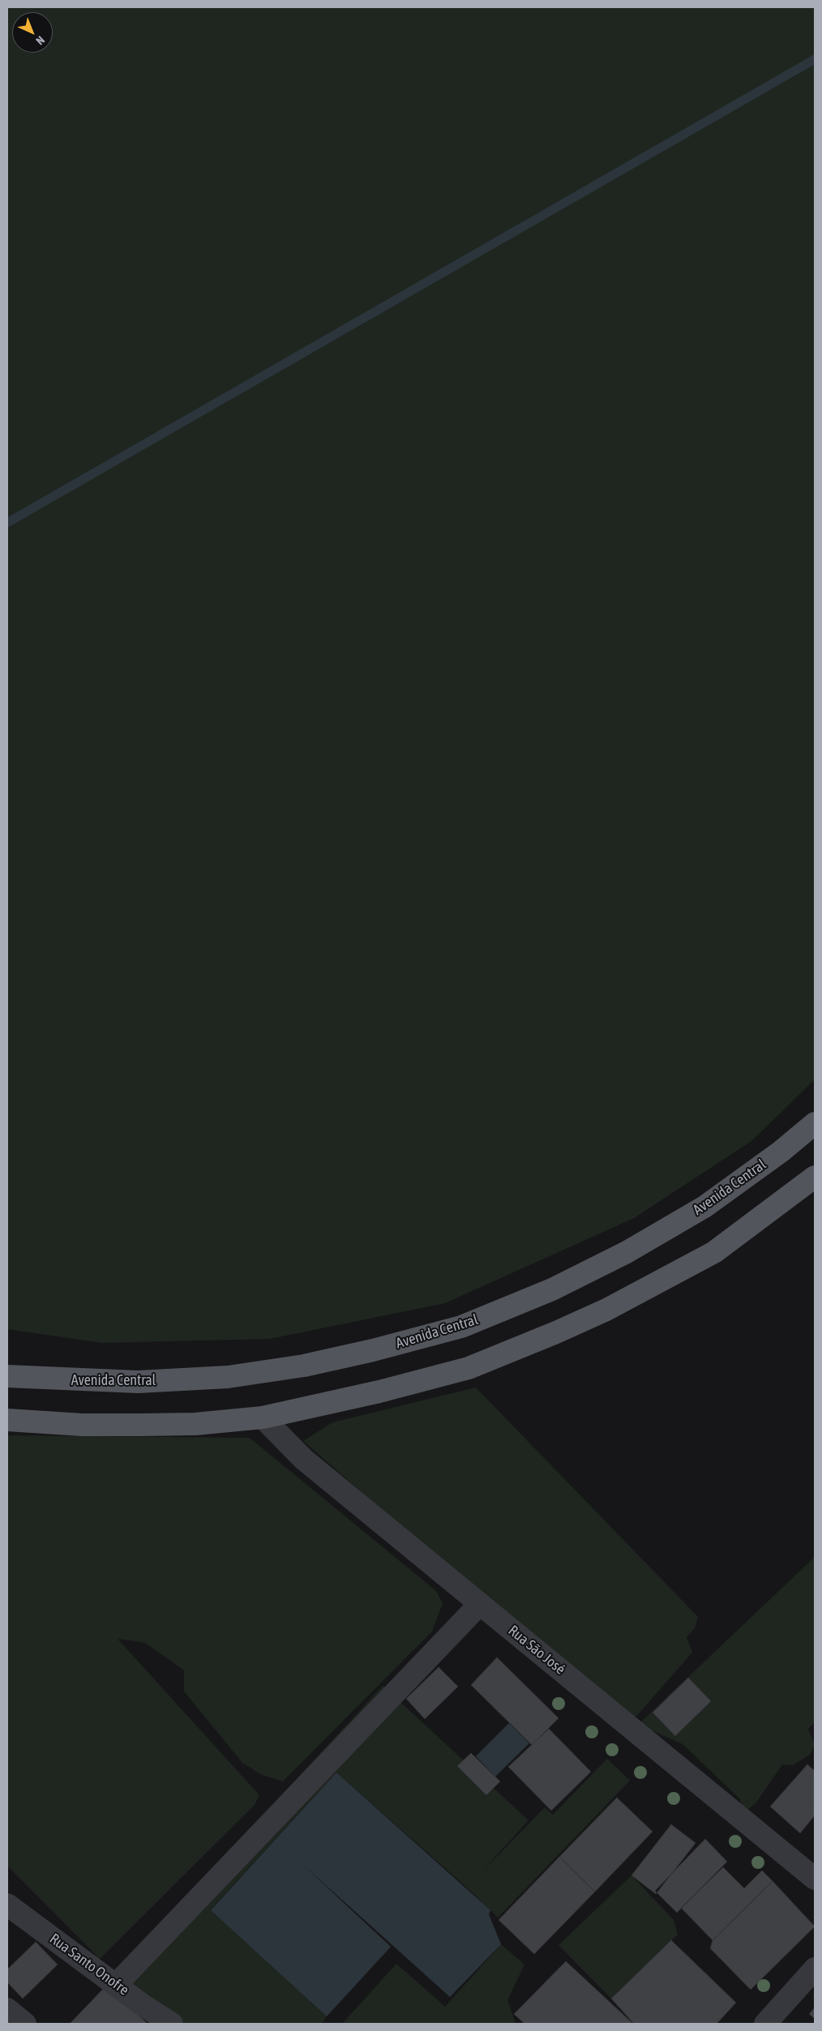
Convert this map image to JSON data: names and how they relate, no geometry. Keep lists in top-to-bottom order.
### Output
{
  "streets": {
    "main road": ["Avenida Central"],
    "street": ["Rua São José", "Rua Santo Onofre"]
  },
  "north": "bottom right"
}
